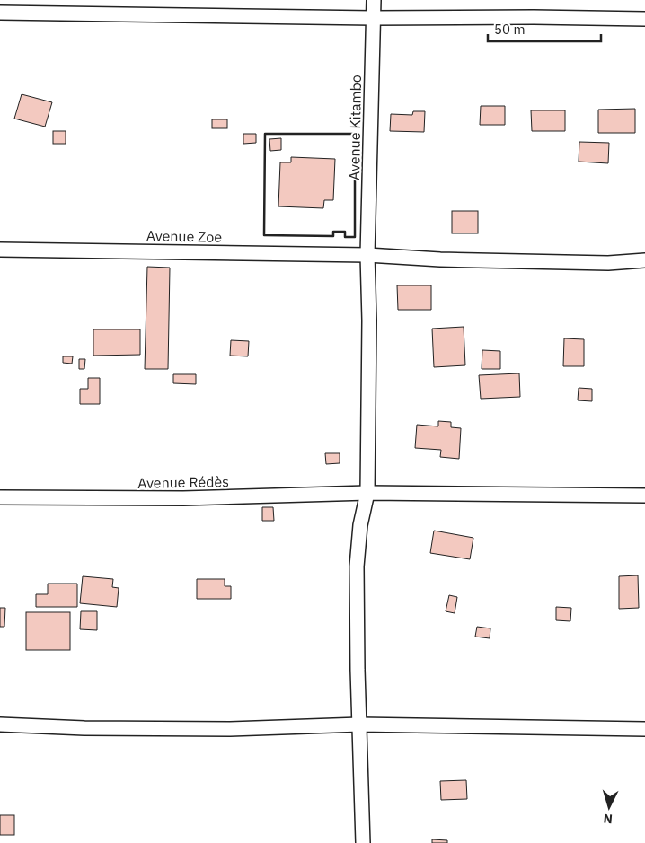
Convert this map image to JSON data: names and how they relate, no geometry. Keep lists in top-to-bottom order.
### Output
{
  "streets": {
    "street": ["Avenue Kitambo", "Avenue Zoe", "Avenue Rédès"]
  },
  "crossings": [
    ["Avenue Kitambo", "Avenue Zoe"],
    ["Avenue Kitambo", "Avenue Rédès"]
  ],
  "scale_bar": "50 m",
  "north": "bottom"
}
